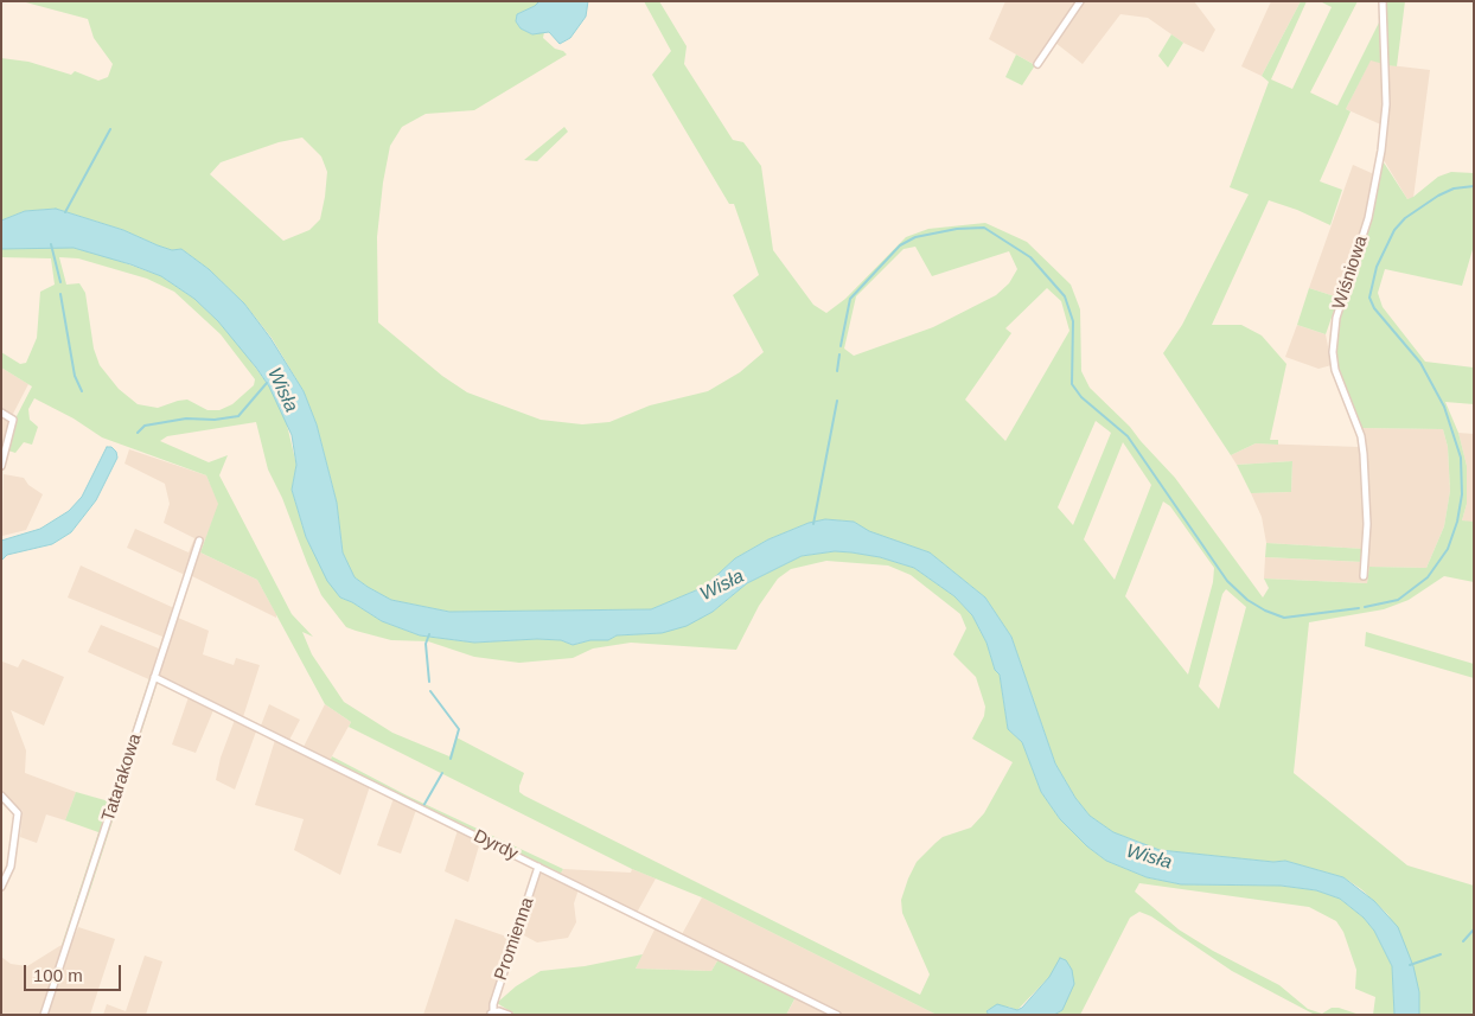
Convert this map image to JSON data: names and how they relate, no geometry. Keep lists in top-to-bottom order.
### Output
{
  "streets": {
    "street": [
      "Wiśniowa",
      "Tatarakowa",
      "Dyrdy",
      "Promienna"
    ]
  },
  "crossings": [
    ["Tatarakowa", "Dyrdy"],
    ["Dyrdy", "Promienna"]
  ],
  "water": ["Wisła"],
  "scale_bar": "100 m"
}
